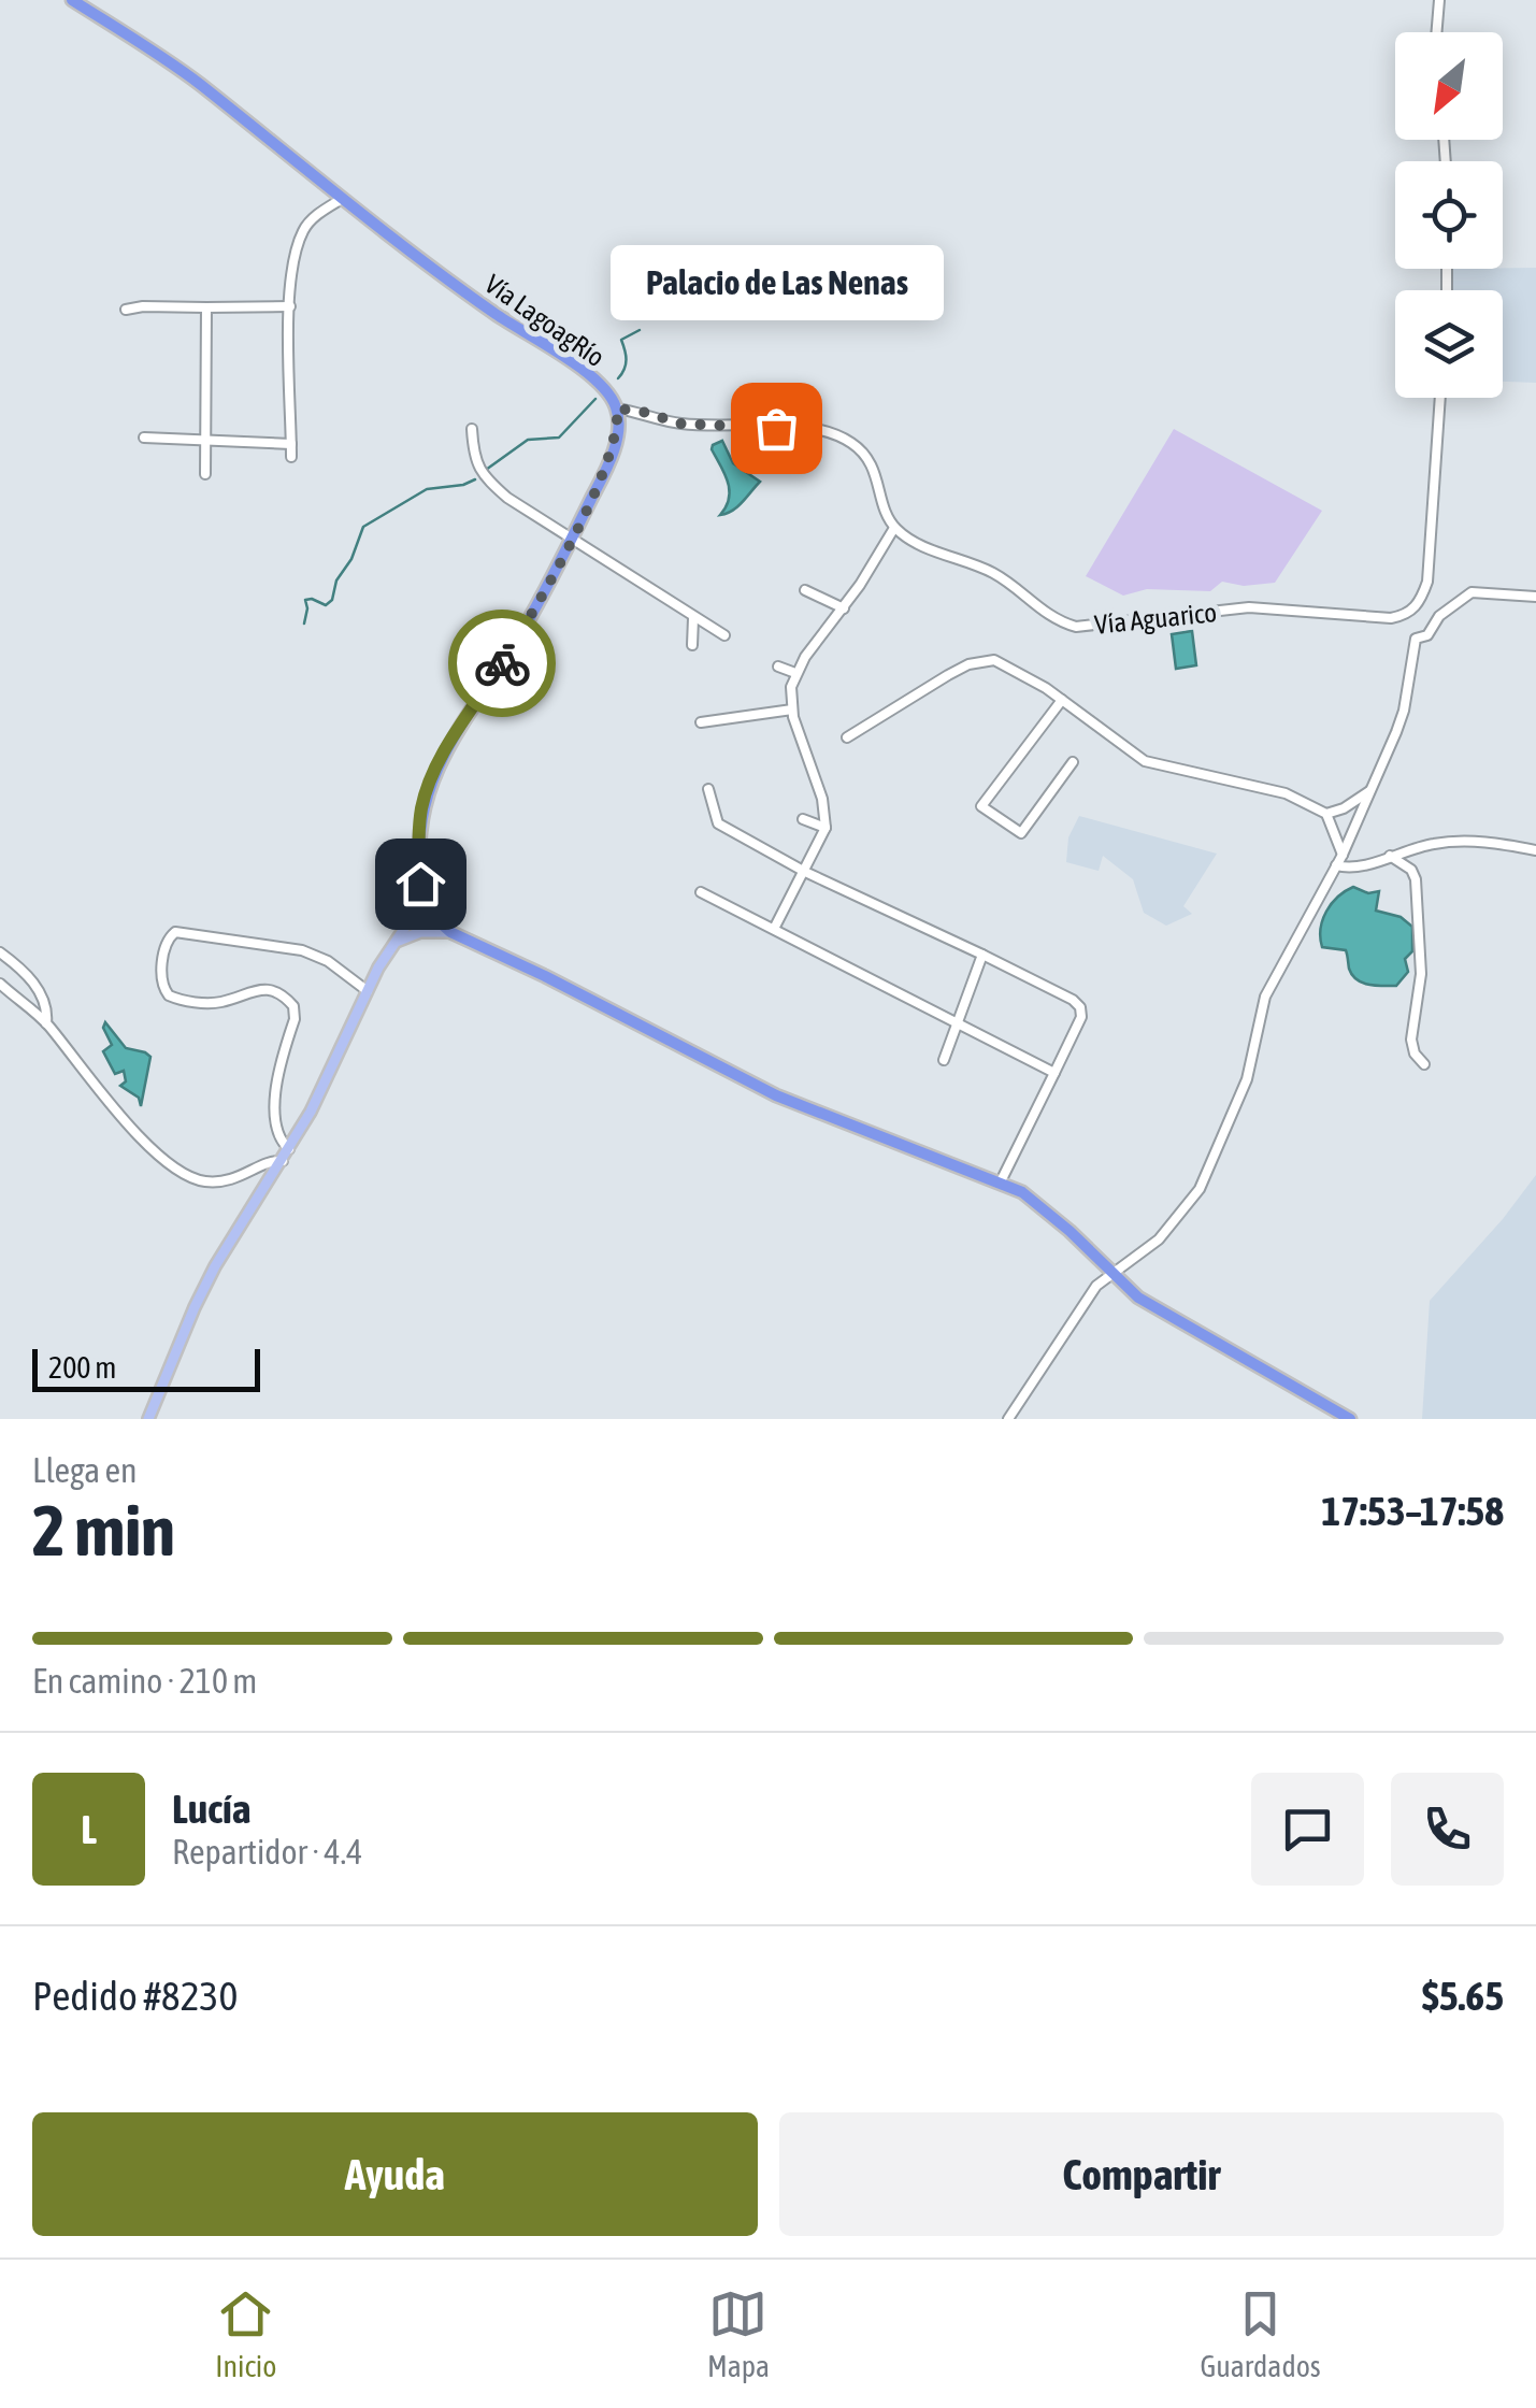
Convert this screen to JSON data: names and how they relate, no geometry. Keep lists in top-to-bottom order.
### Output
{
  "streets": {
    "highway": ["Vía LagoagRío"],
    "street": ["Vía Aguarico"]
  },
  "places": ["Palacio de Las Nenas"],
  "scale_bar": "200 m",
  "north": "bottom left",
  "page": {
    "bubble": "Palacio de Las Nenas",
    "scale": "200 m",
    "heading": ["2 min", "Llega en", "17:53–17:58"],
    "panel": [
      "Lucía",
      "Repartidor · 4.4",
      "Pedido #8230",
      "$5.65"
    ],
    "bar": "En camino · 210 m",
    "round": "L",
    "buttons": ["Ayuda", "Compartir"],
    "tabs": ["Inicio", "Mapa", "Guardados"]
  }
}
